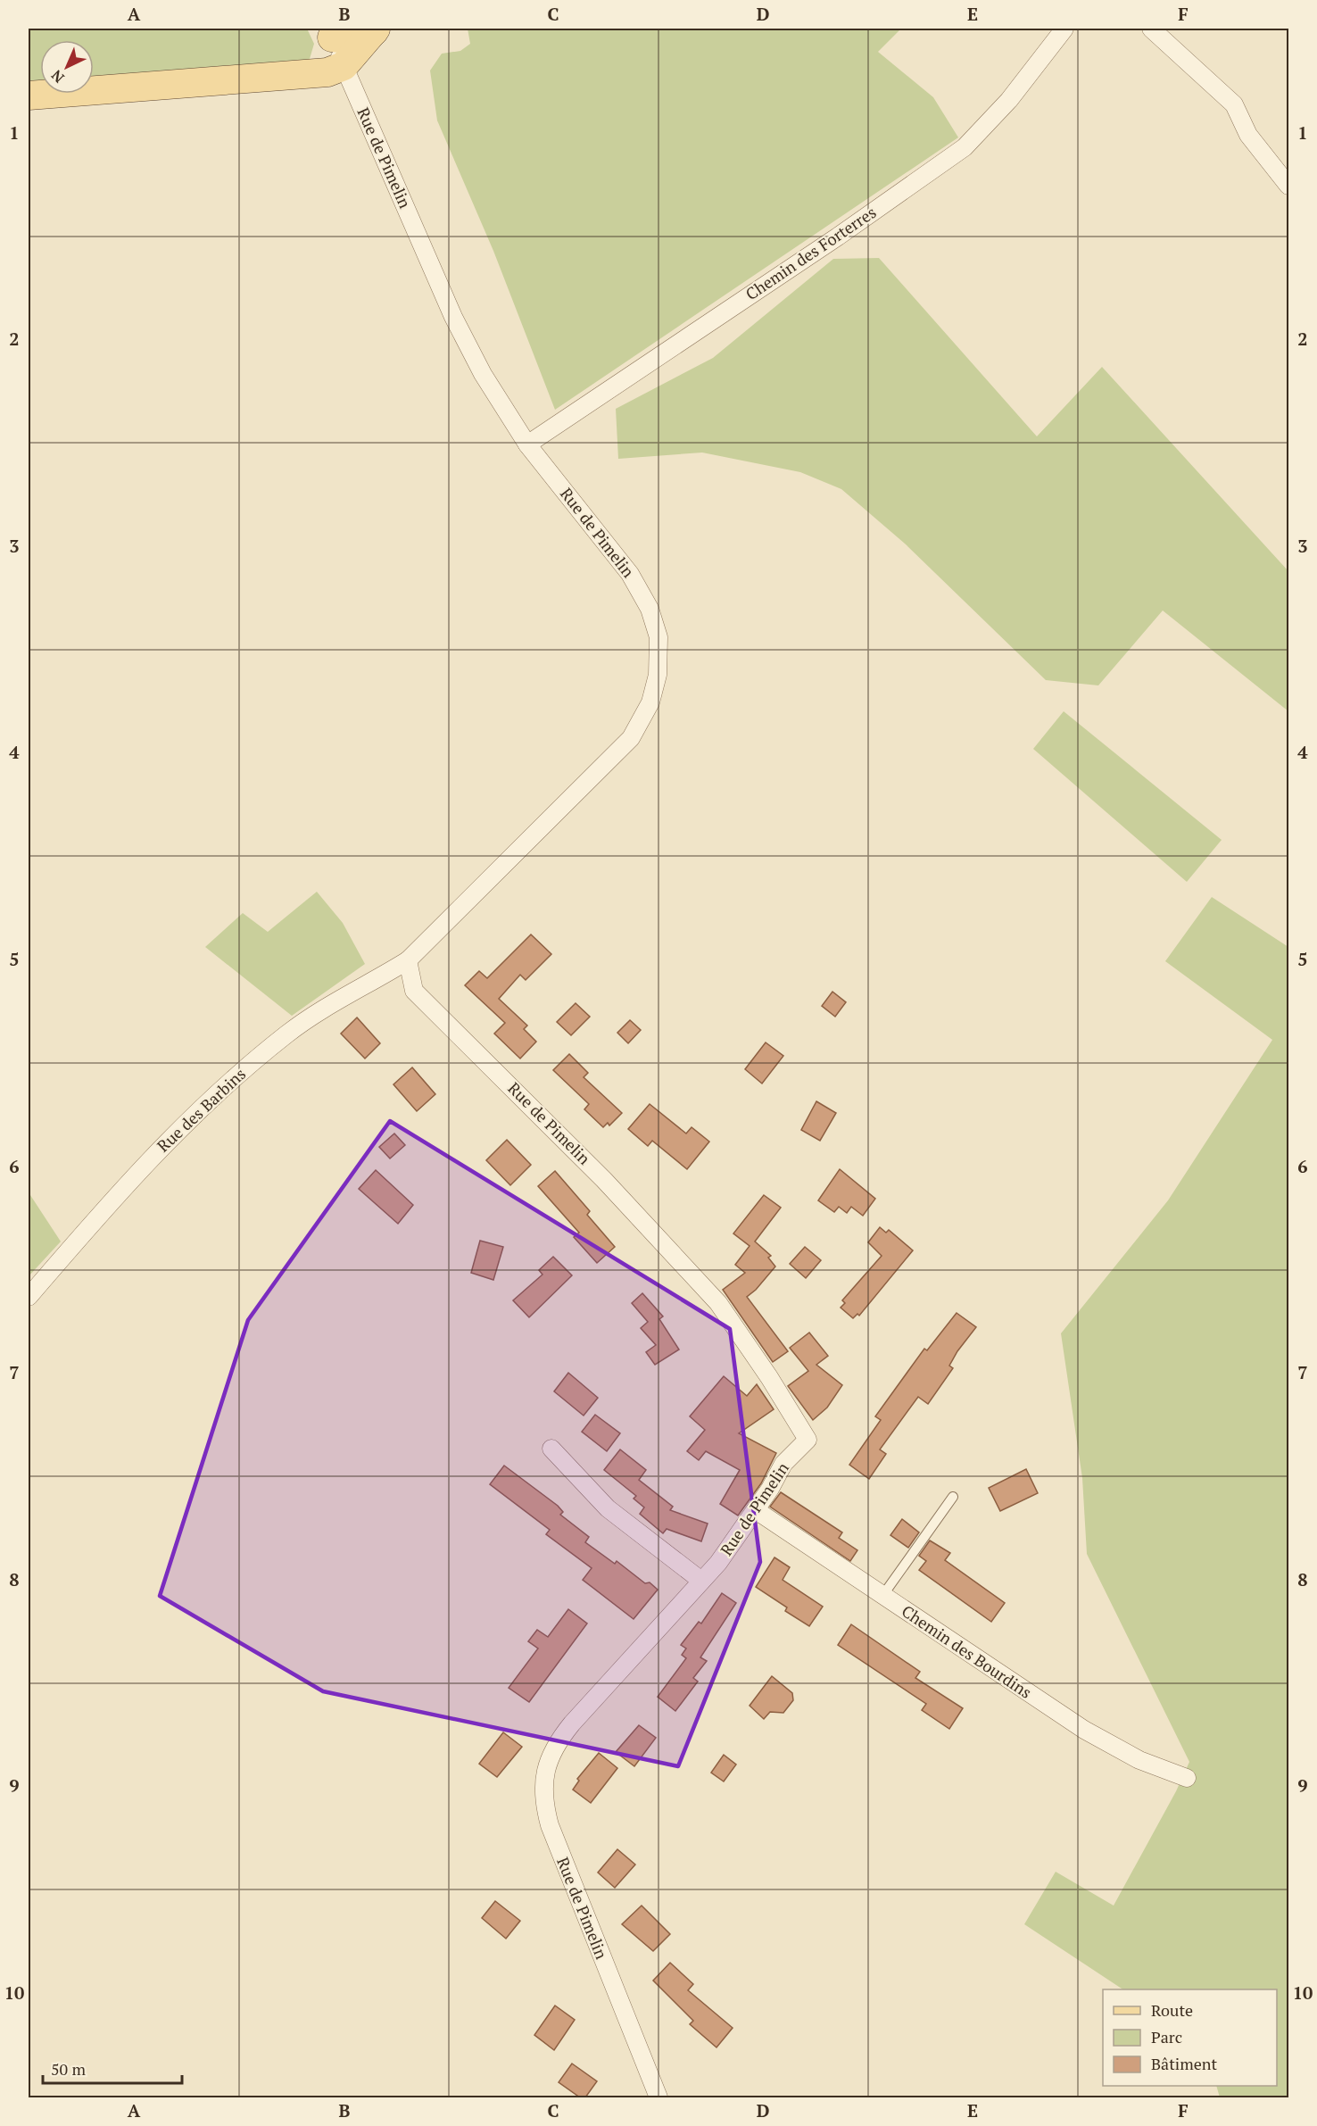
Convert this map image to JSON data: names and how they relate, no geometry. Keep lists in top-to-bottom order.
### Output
{
  "streets": {
    "street": [
      "Rue de Pimelin",
      "Chemin des Forterres",
      "Rue des Barbins",
      "Chemin des Bourdins"
    ]
  },
  "crossings": [
    ["Rue de Pimelin", "Chemin des Forterres"],
    ["Rue de Pimelin", "Rue des Barbins"],
    ["Rue de Pimelin", "Chemin des Bourdins"]
  ],
  "legend": ["Route", "Parc", "Bâtiment"],
  "scale_bar": "50 m",
  "north": "bottom left",
  "grid": {
    "columns": [
      "A",
      "B",
      "C",
      "D",
      "E",
      "F"
    ],
    "rows": [
      "1",
      "2",
      "3",
      "4",
      "5",
      "6",
      "7",
      "8",
      "9",
      "10"
    ]
  }
}
